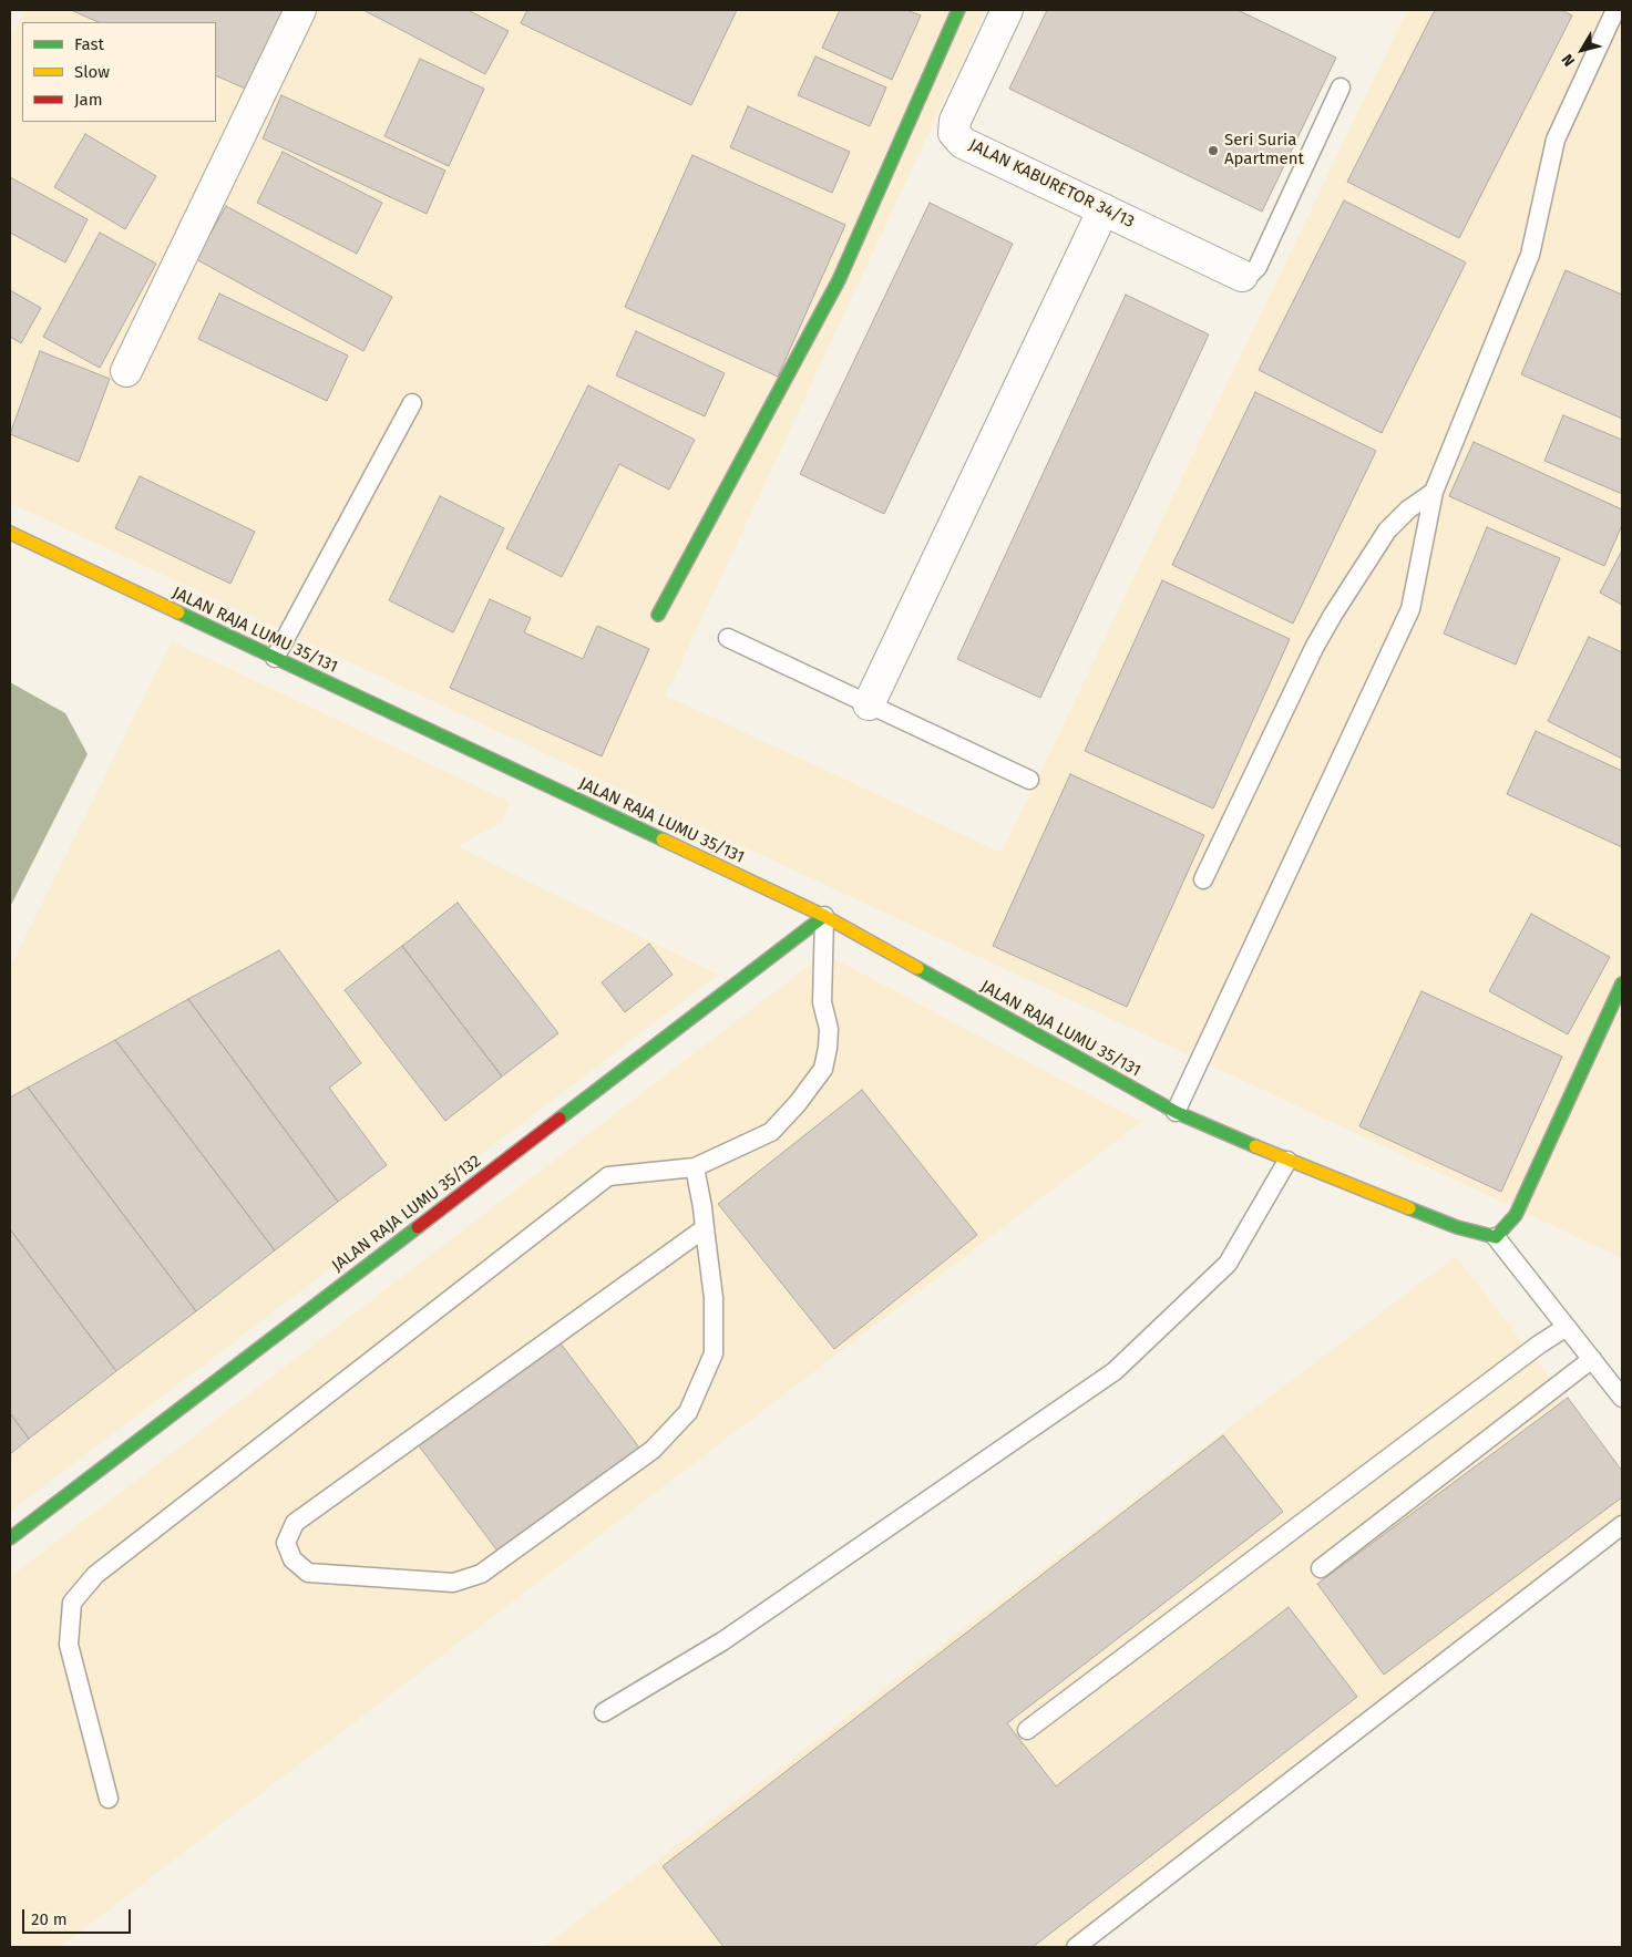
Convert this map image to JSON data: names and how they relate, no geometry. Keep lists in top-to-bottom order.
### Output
{
  "streets": {
    "street": ["JALAN KABURETOR 34/13", "JALAN RAJA LUMU 35/131", "JALAN RAJA LUMU 35/132"]
  },
  "crossings": [
    ["JALAN RAJA LUMU 35/131", "JALAN RAJA LUMU 35/132"]
  ],
  "places": ["Seri Suria Apartment"],
  "legend": ["Fast", "Slow", "Jam"],
  "scale_bar": "20 m",
  "north": "bottom left"
}
